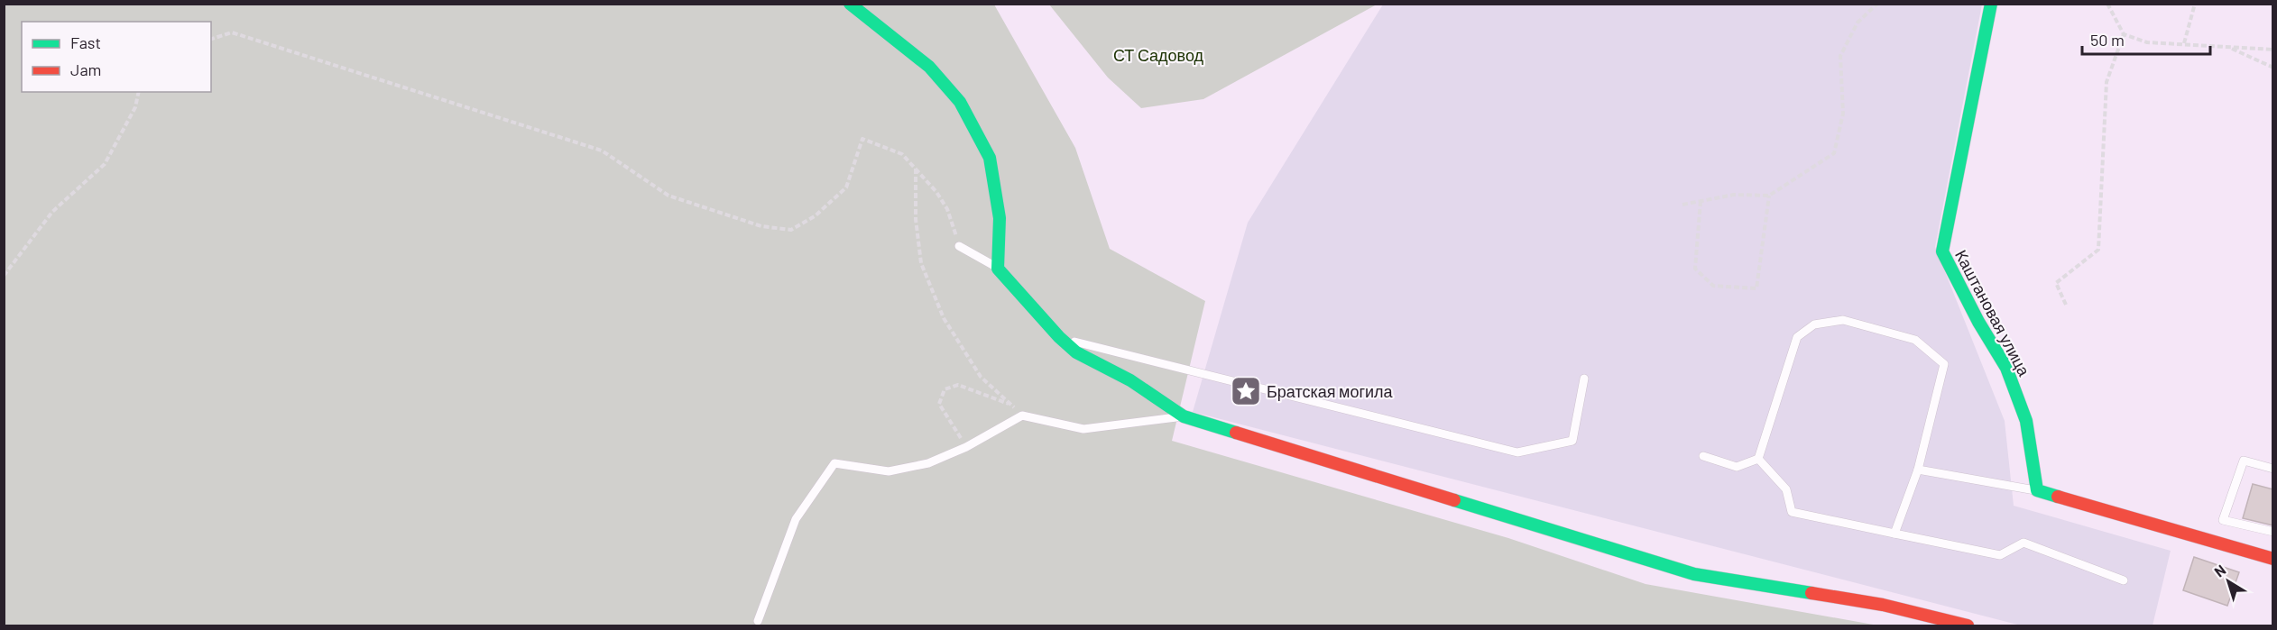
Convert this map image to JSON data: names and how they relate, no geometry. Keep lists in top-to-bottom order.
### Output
{
  "streets": {
    "street": ["Каштановая улица"]
  },
  "parks": ["СТ Садовод"],
  "places": {
    "place": ["Братская могила"]
  },
  "legend": ["Fast", "Jam"],
  "scale_bar": "50 m",
  "north": "top left"
}
